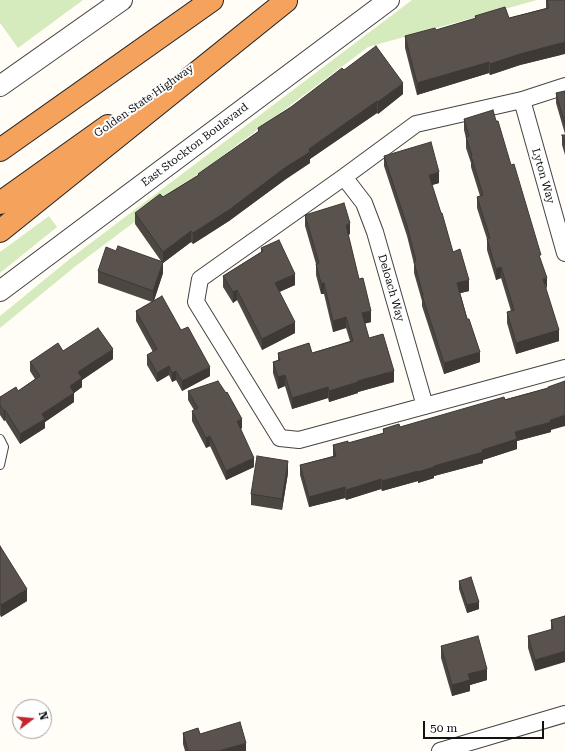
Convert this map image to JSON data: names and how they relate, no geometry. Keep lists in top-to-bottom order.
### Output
{
  "streets": {
    "highway": ["Golden State Highway"],
    "street": ["East Stockton Boulevard", "Lyton Way", "Deloach Way"]
  },
  "scale_bar": "50 m",
  "north": "right"
}
